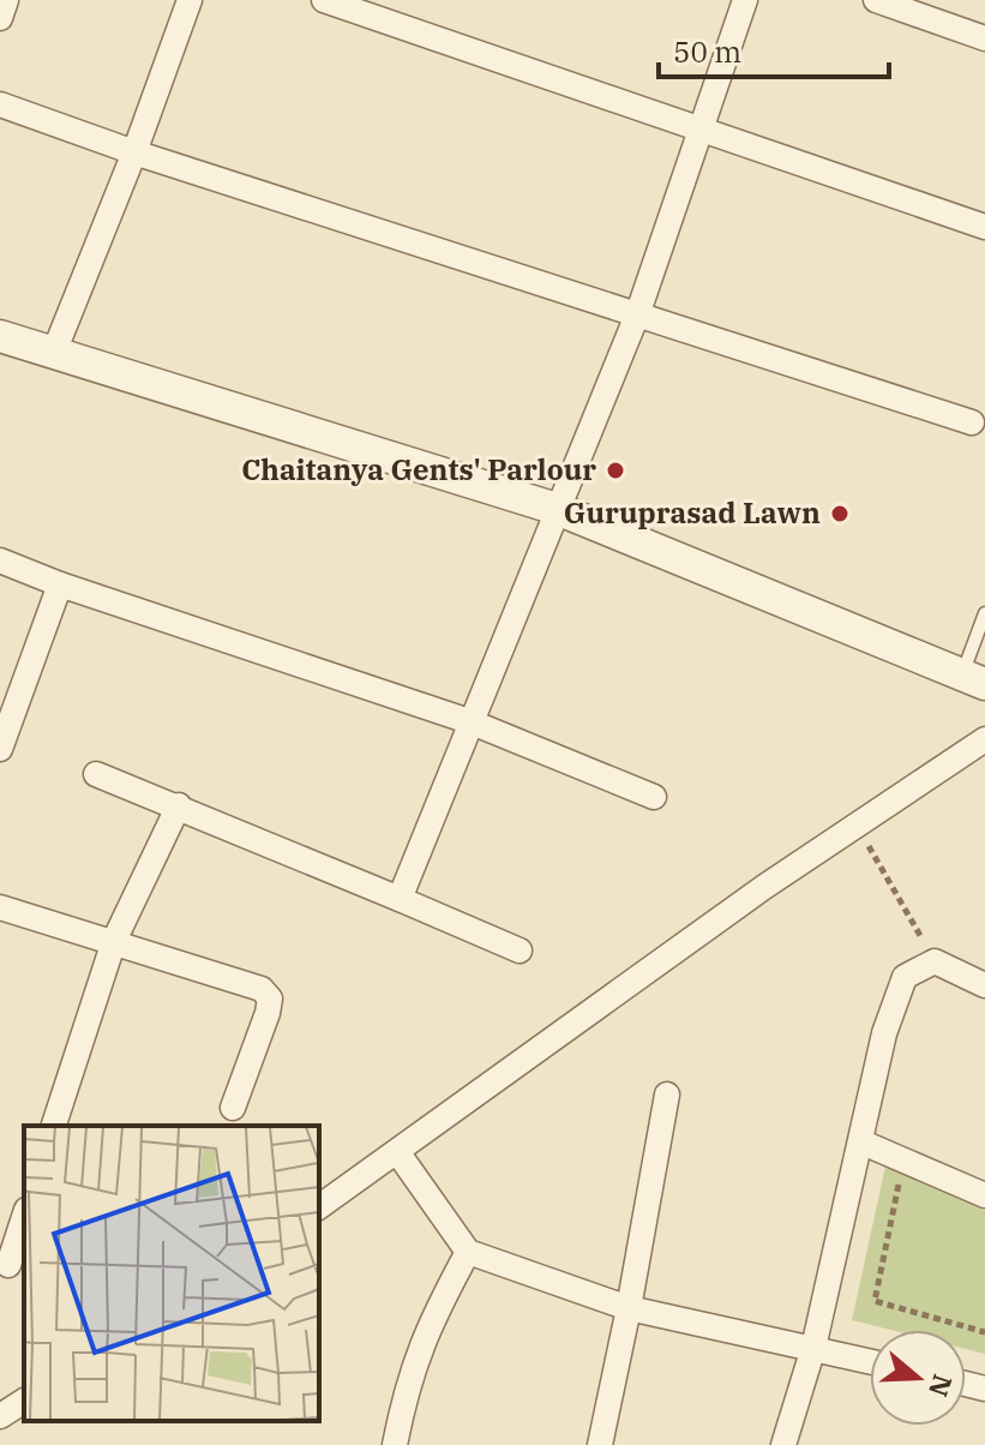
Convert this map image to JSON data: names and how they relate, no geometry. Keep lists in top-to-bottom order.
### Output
{
  "places": ["Chaitanya Gents' Parlour", "Guruprasad Lawn"],
  "scale_bar": "50 m",
  "north": "right"
}
